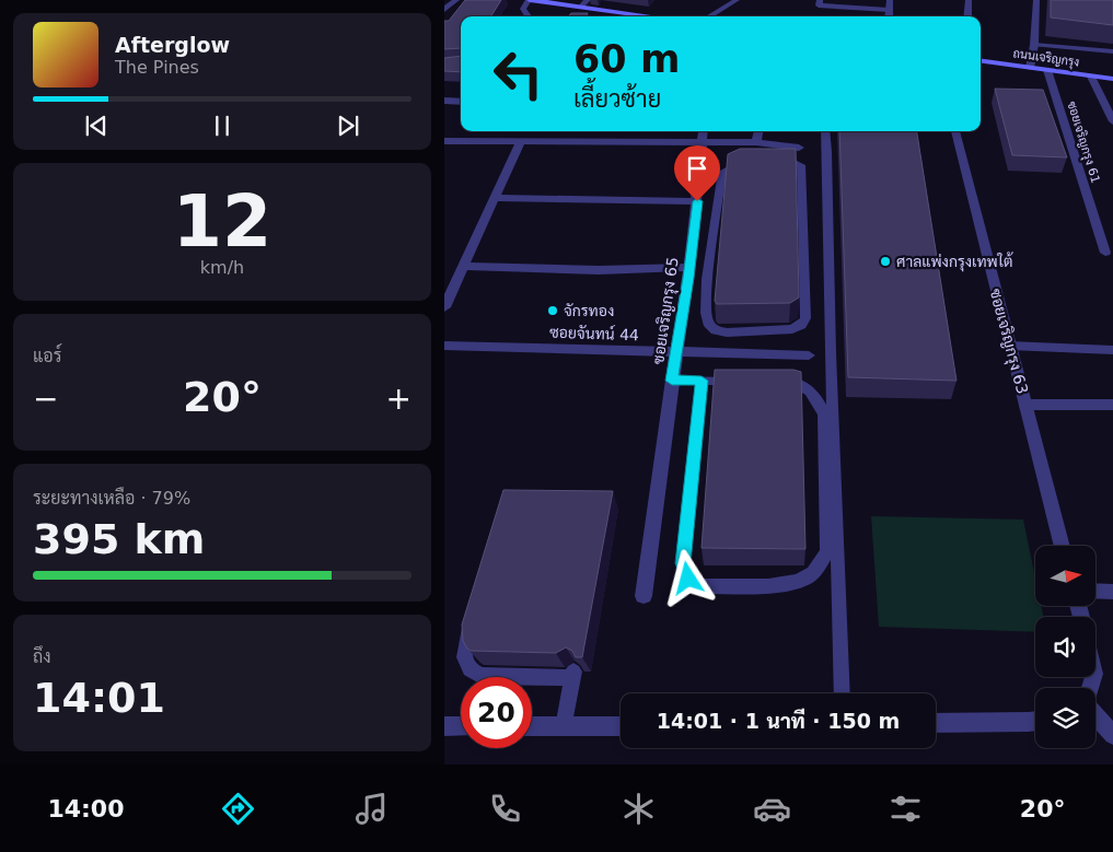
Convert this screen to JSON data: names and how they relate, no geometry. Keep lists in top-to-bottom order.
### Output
{
  "streets": {
    "main road": ["ถนนเจริญกรุง"],
    "street": [
      "ซอยเจริญกรุง 61",
      "ซอยเจริญกรุง 65",
      "ซอยจันทน์ 44",
      "ซอยเจริญกรุง 63"
    ]
  },
  "crossings": [
    ["ถนนเจริญกรุง", "ซอยเจริญกรุง 61"],
    ["ซอยเจริญกรุง 65", "ซอยจันทน์ 44"]
  ],
  "places": ["ศาลแพ่งกรุงเทพใต้", "จักรทอง"],
  "north": "right",
  "page": {
    "turn": ["60 m", "เลี้ยวซ้าย"],
    "song": ["Afterglow", "The Pines"],
    "tile": [
      ["12", "km/h"],
      "แอร์",
      ["ระยะทางเหลือ · 79%", "395 km"],
      ["ถึง", "14:01"]
    ],
    "heat": ["−", "20°", "+"],
    "limit": "20",
    "trip": "14:01 · 1 นาที · 150 m",
    "tabs": ["14:00", "20°"]
  }
}
